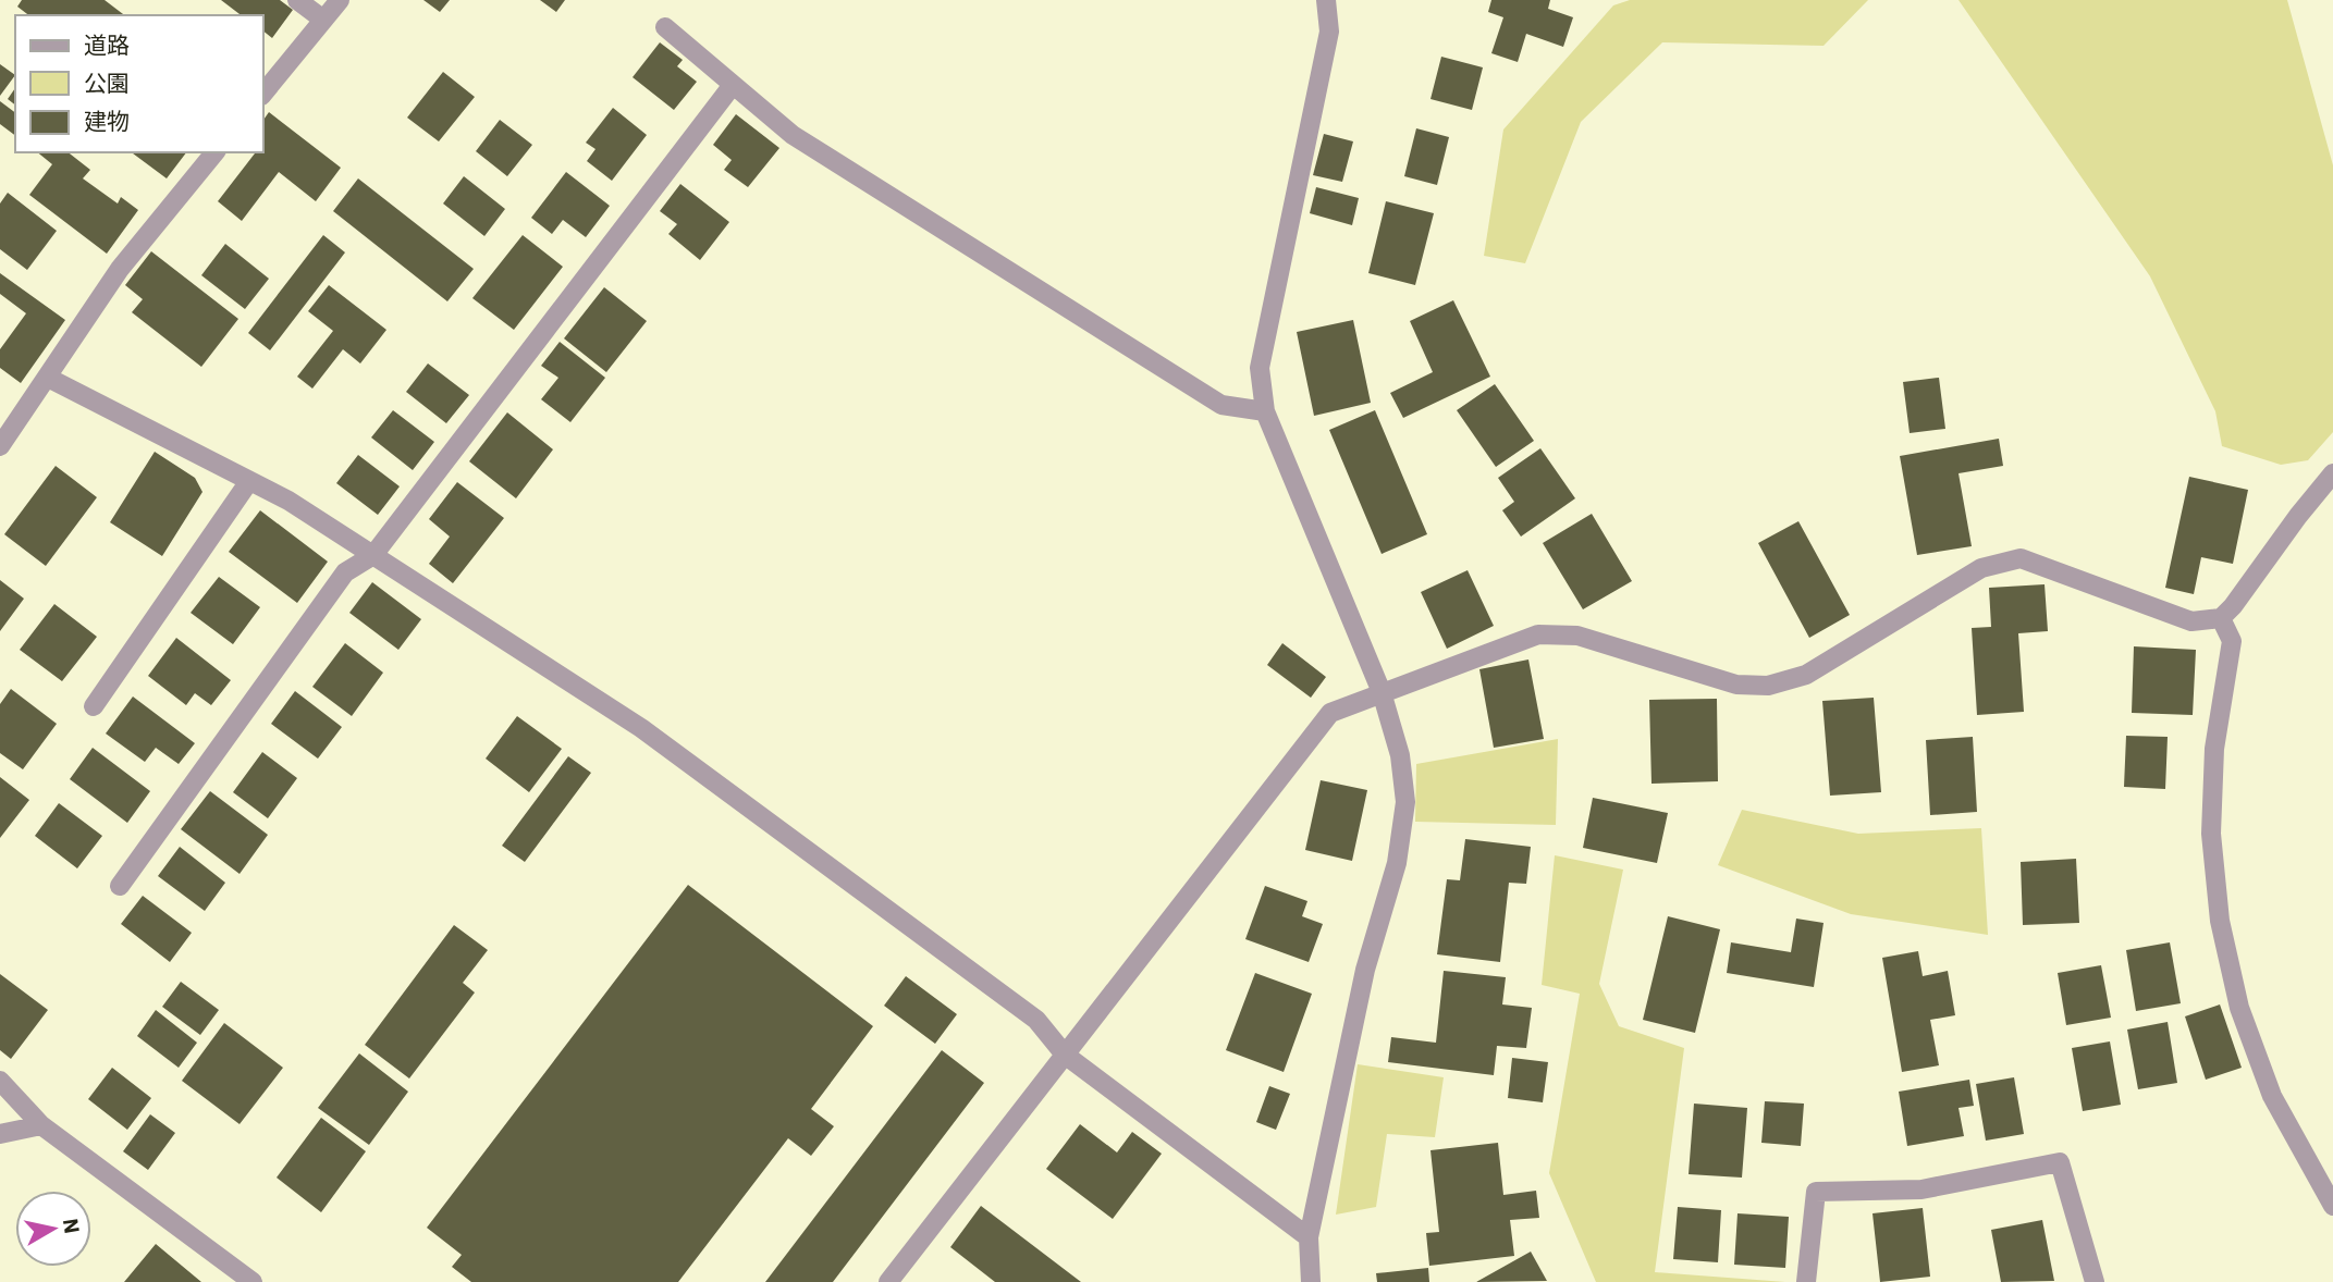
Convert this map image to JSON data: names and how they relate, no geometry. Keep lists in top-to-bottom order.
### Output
{
  "legend": ["道路", "公園", "建物"],
  "north": "right"
}
